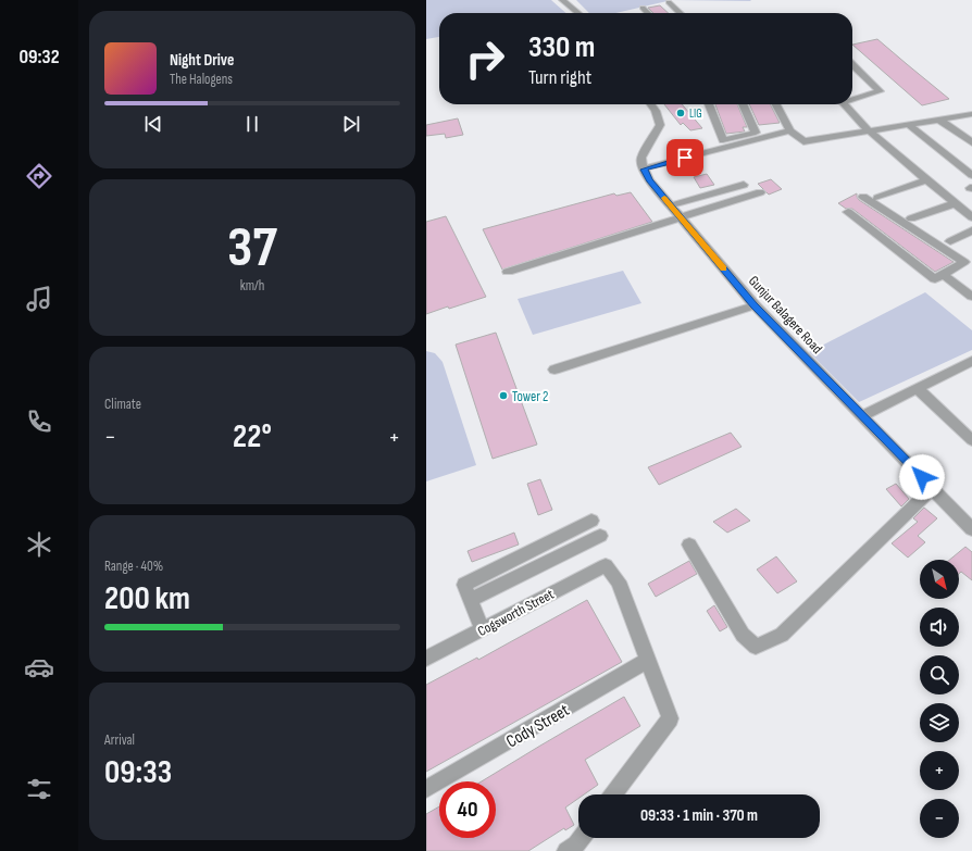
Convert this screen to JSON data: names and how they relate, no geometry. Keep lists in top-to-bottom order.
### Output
{
  "streets": {
    "street": ["Gunjur Balagere Road", "Cogsworth Street", "Cody Street"]
  },
  "crossings": [
    ["Cogsworth Street", "Cody Street"]
  ],
  "places": ["LIG", "Tower 2"],
  "north": "bottom right",
  "page": {
    "tabs": "09:32",
    "turn": ["330 m", "Turn right"],
    "song": ["Night Drive", "The Halogens"],
    "tile": [
      ["37", "km/h"],
      "Climate",
      ["Range · 40%", "200 km"],
      ["Arrival", "09:33"]
    ],
    "heat": ["−", "22°", "+"],
    "map_buttons": ["+", "−"],
    "limit": "40",
    "trip": "09:33 · 1 min · 370 m"
  }
}
